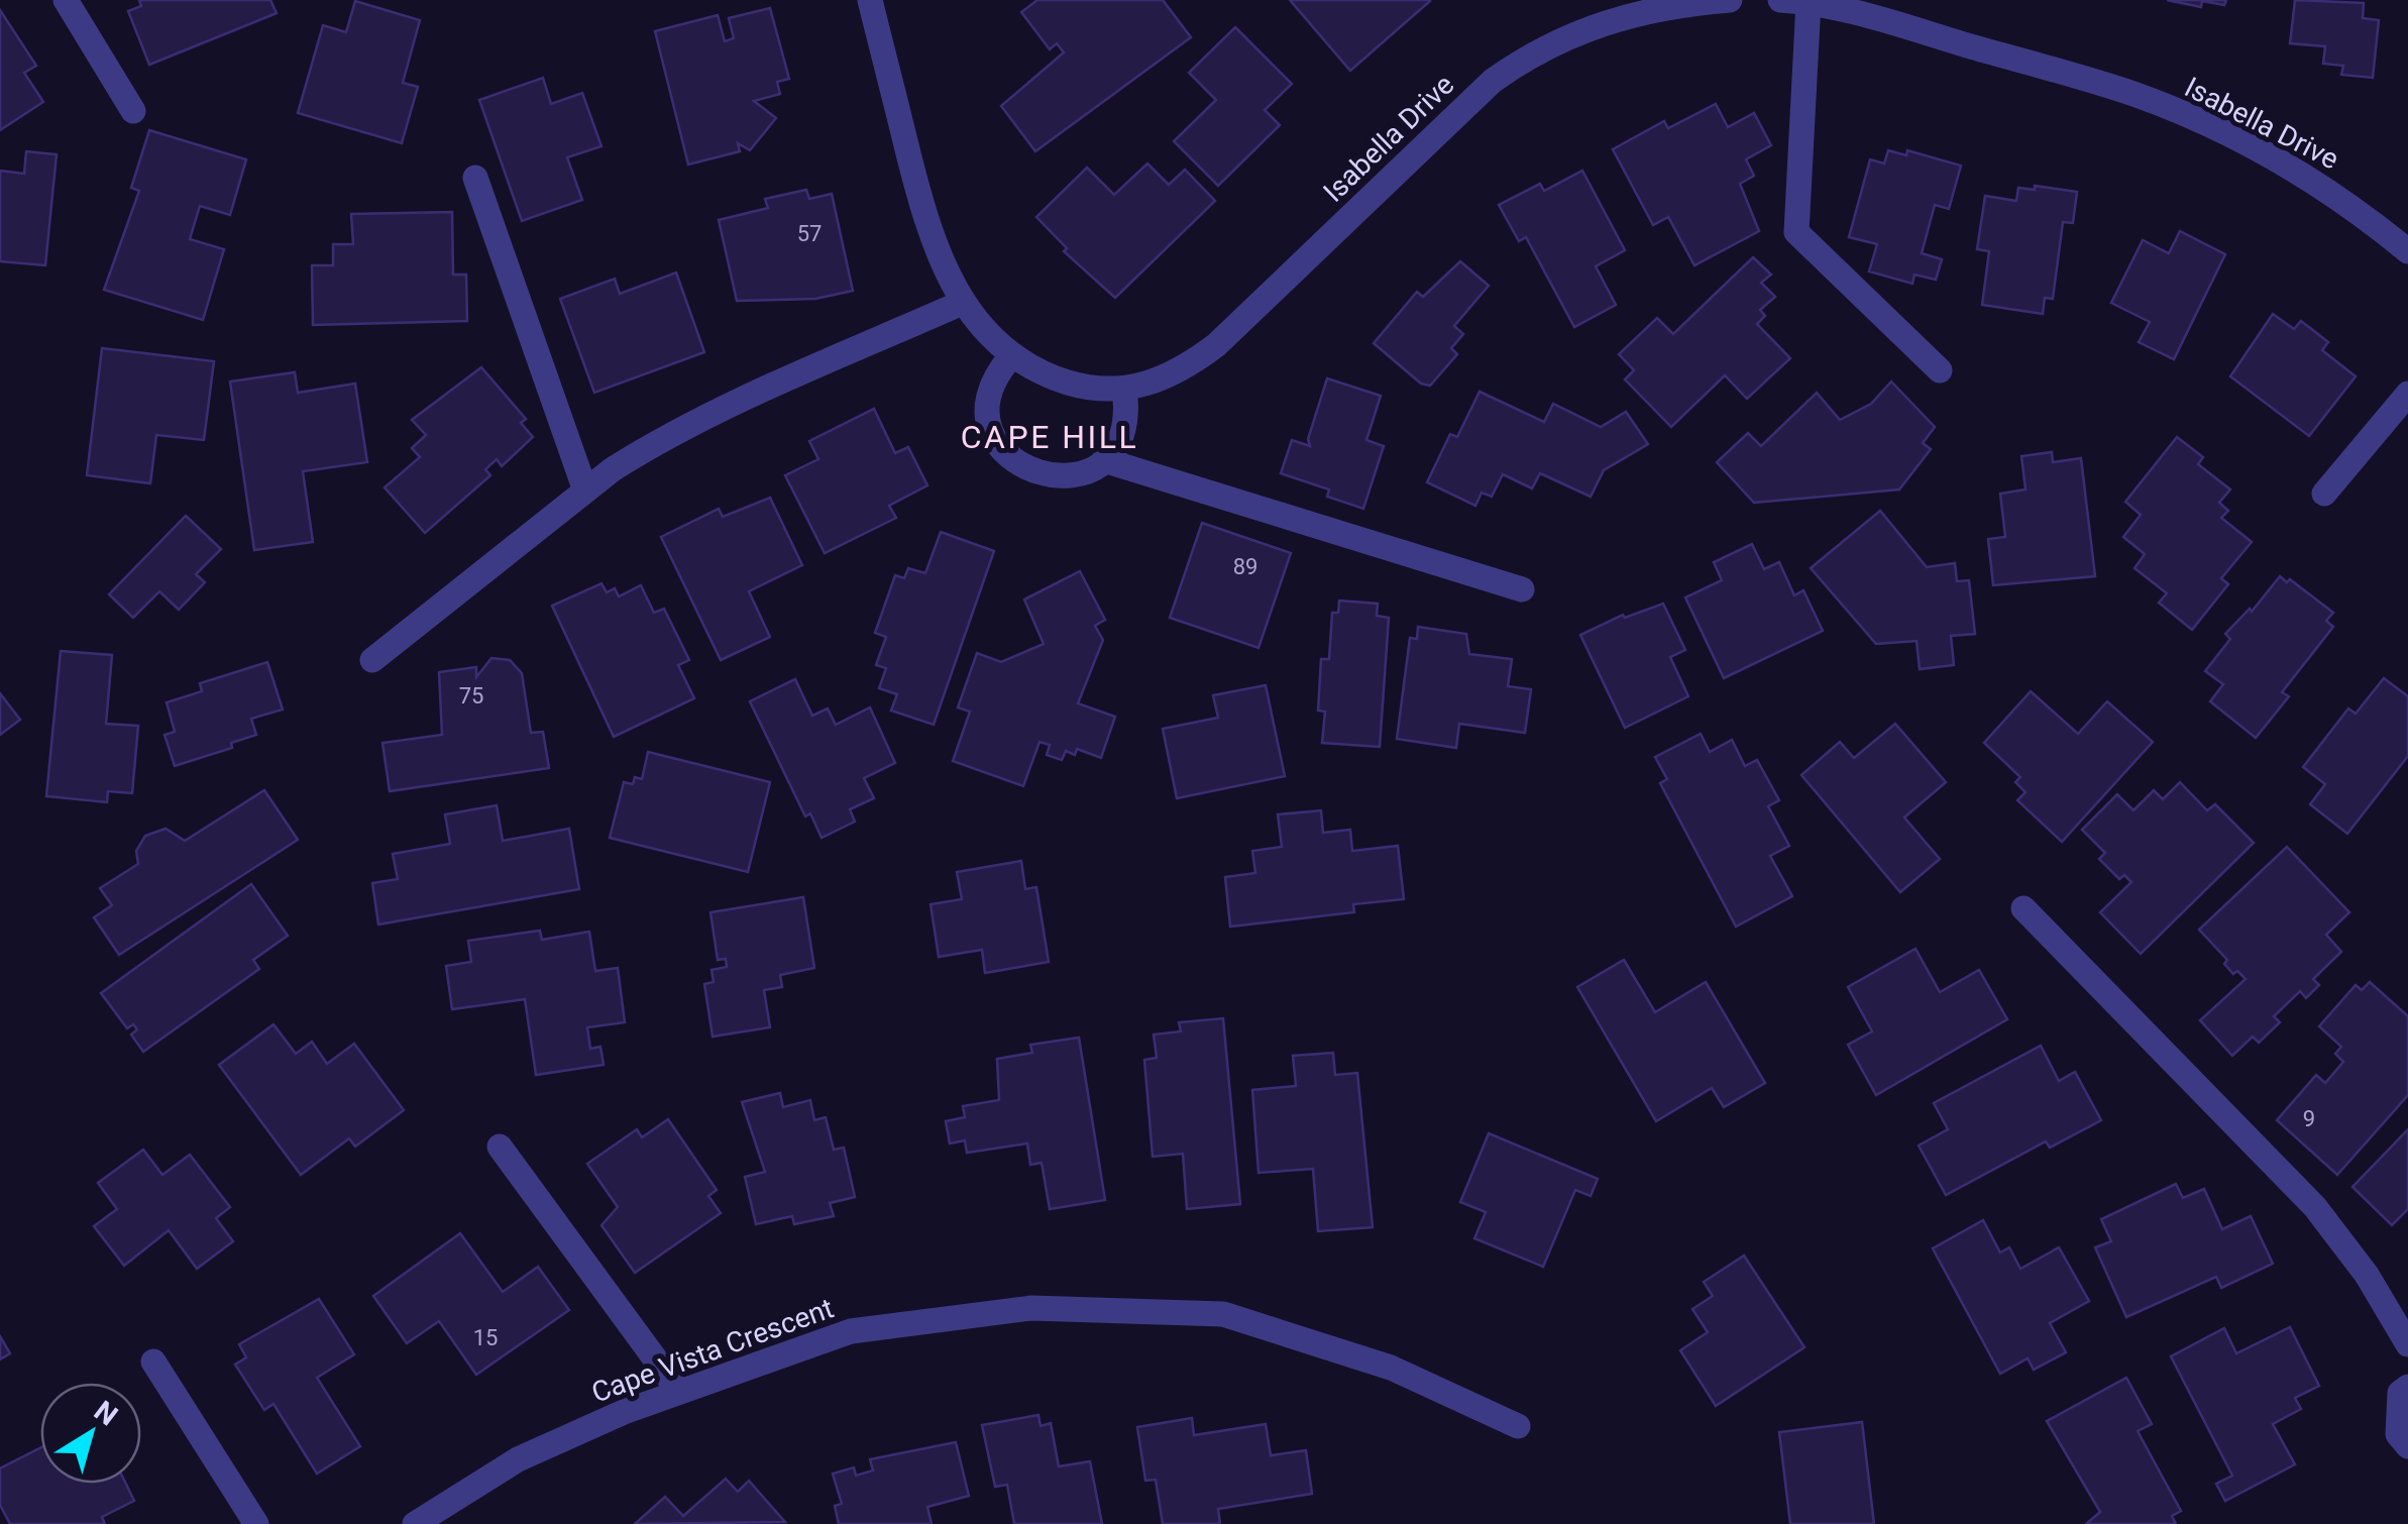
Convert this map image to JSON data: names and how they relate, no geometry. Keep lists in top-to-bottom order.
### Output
{
  "streets": {
    "street": ["Isabella Drive", "Cape Vista Crescent"]
  },
  "districts": ["CAPE HILL"],
  "house_numbers": [
    "57",
    "89",
    "75",
    "9",
    "15"
  ],
  "north": "top right"
}
